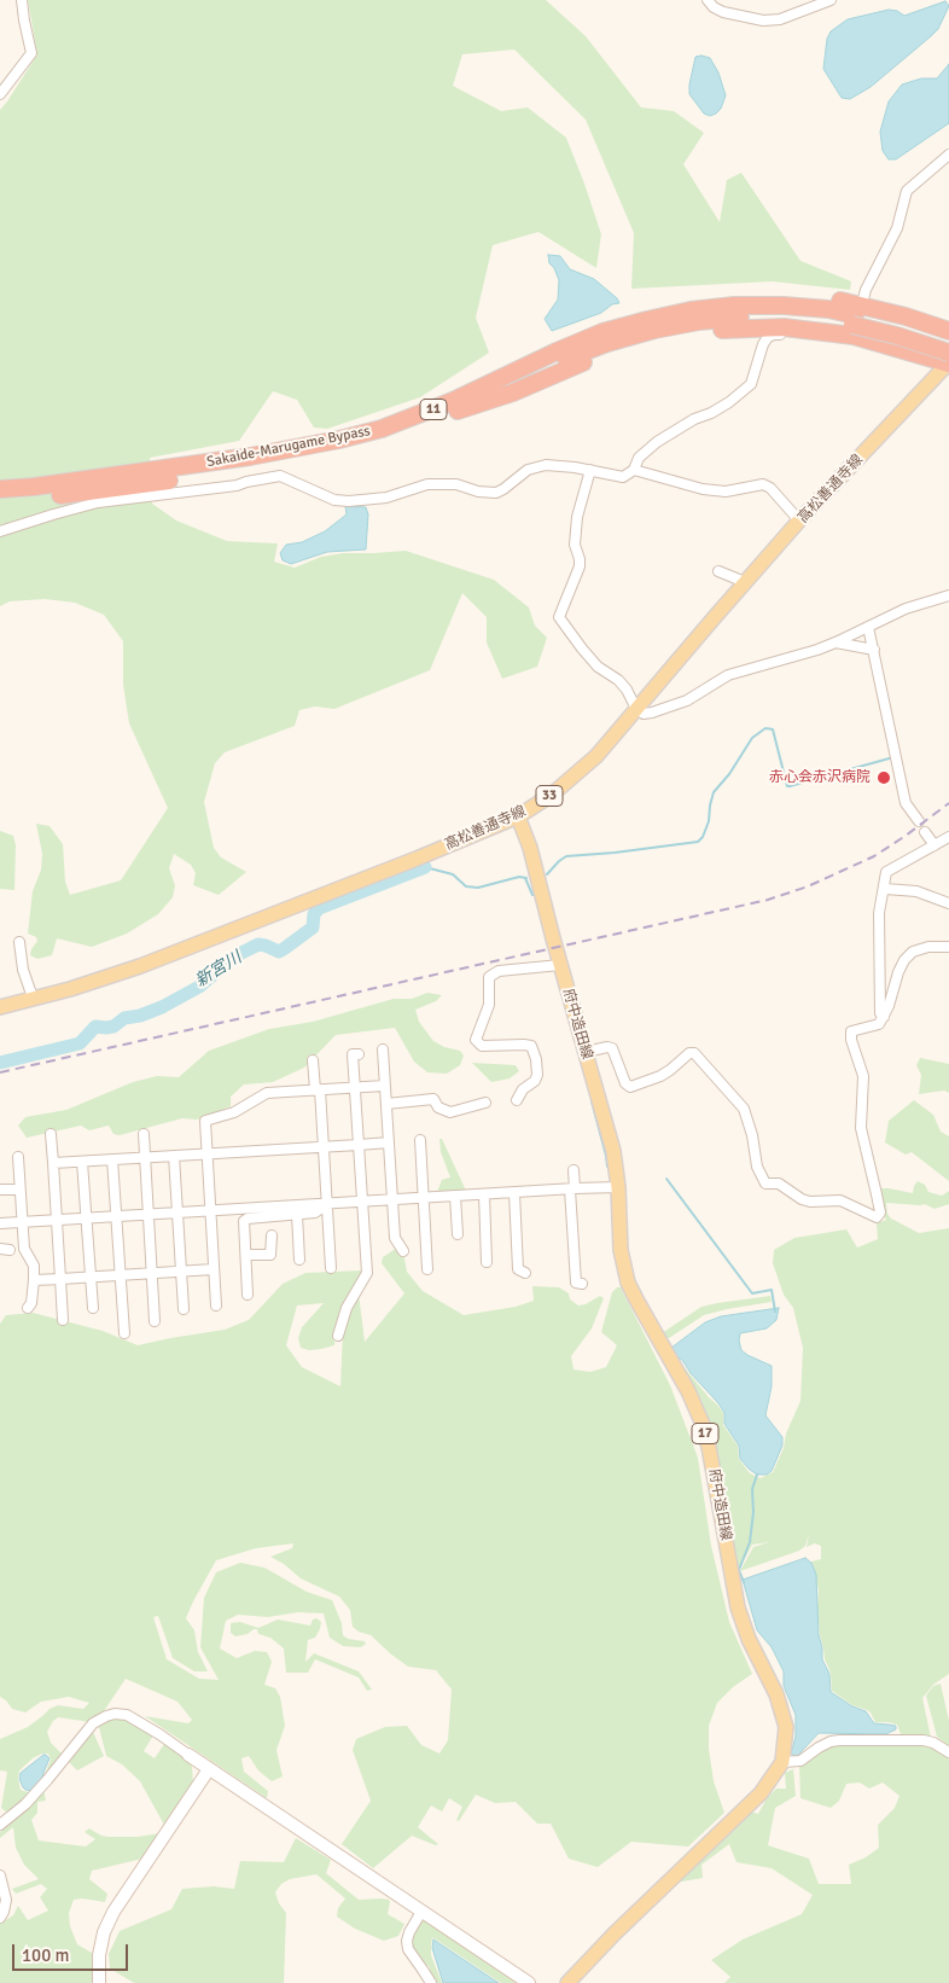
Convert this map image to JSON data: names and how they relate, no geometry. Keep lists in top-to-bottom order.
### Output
{
  "streets": {
    "highway": ["11", "Sakaide-Marugame Bypass"],
    "main road": [
      "高松善通寺線",
      "33",
      "府中造田線",
      "17"
    ]
  },
  "crossings": [
    ["Sakaide-Marugame Bypass", "高松善通寺線"],
    ["高松善通寺線", "府中造田線"]
  ],
  "water": ["新宮川"],
  "places": ["赤心会赤沢病院"],
  "scale_bar": "100 m"
}
